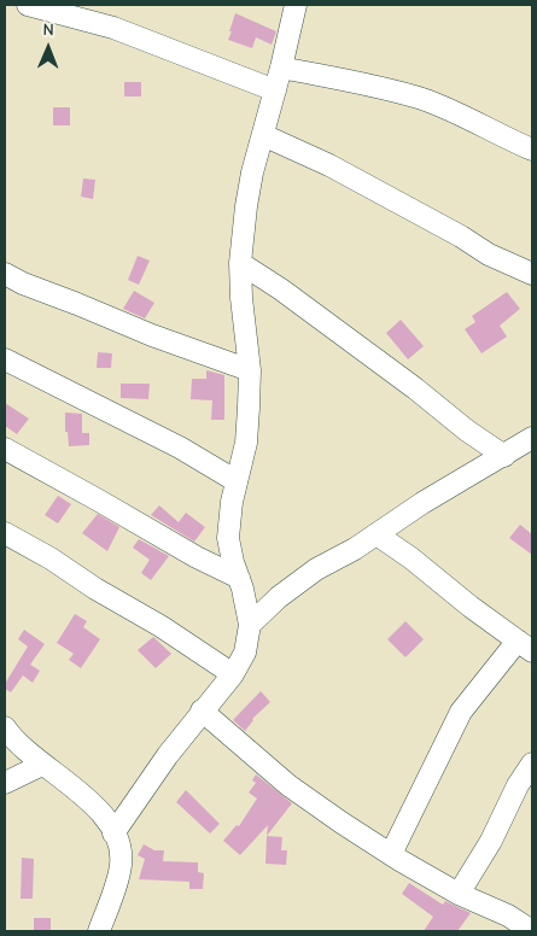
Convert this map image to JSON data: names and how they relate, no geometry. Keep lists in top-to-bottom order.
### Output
{
  "north": "top"
}
